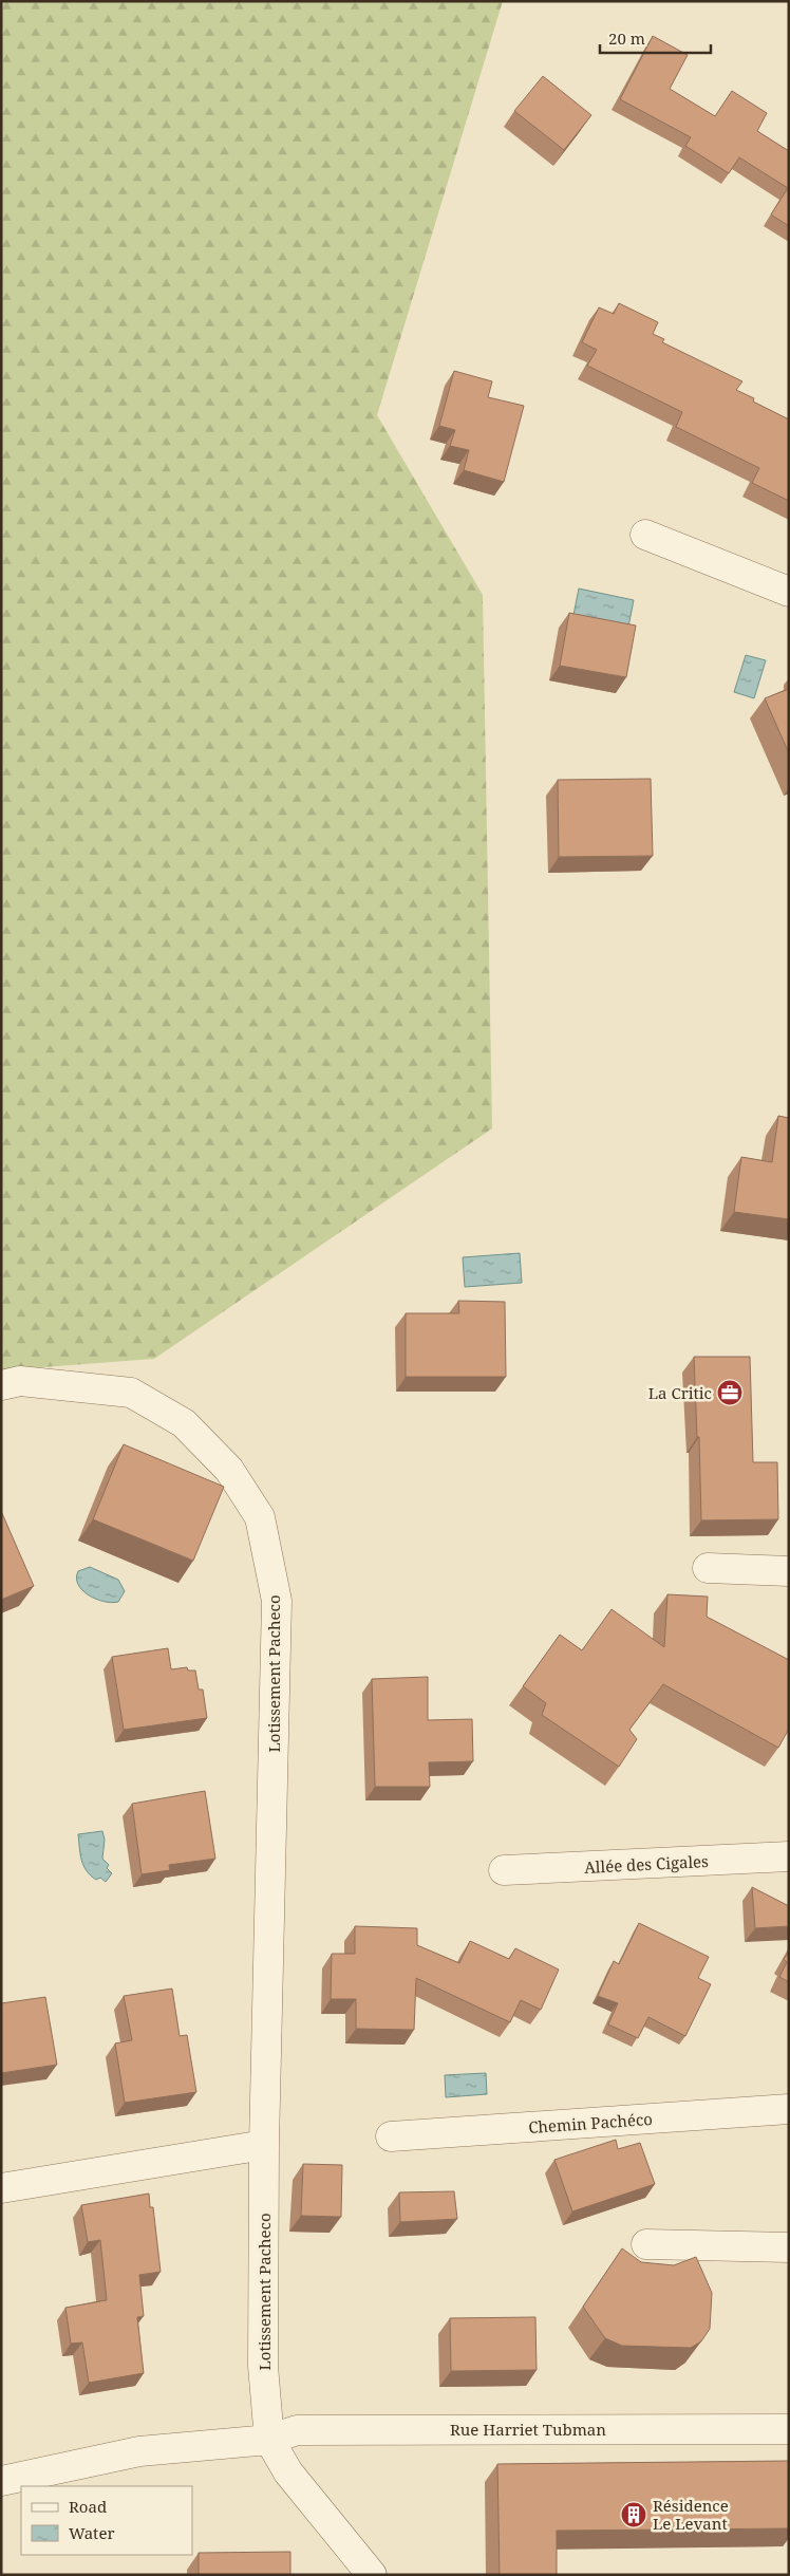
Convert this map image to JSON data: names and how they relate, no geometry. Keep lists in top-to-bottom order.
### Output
{
  "streets": {
    "street": [
      "Lotissement Pacheco",
      "Allée des Cigales",
      "Chemin Pachéco",
      "Rue Harriet Tubman"
    ]
  },
  "crossings": [
    ["Lotissement Pacheco", "Rue Harriet Tubman"]
  ],
  "places": {
    "office": ["La Critic"],
    "building": ["Résidence Le Levant"]
  },
  "legend": ["Road", "Water"],
  "scale_bar": "20 m"
}
